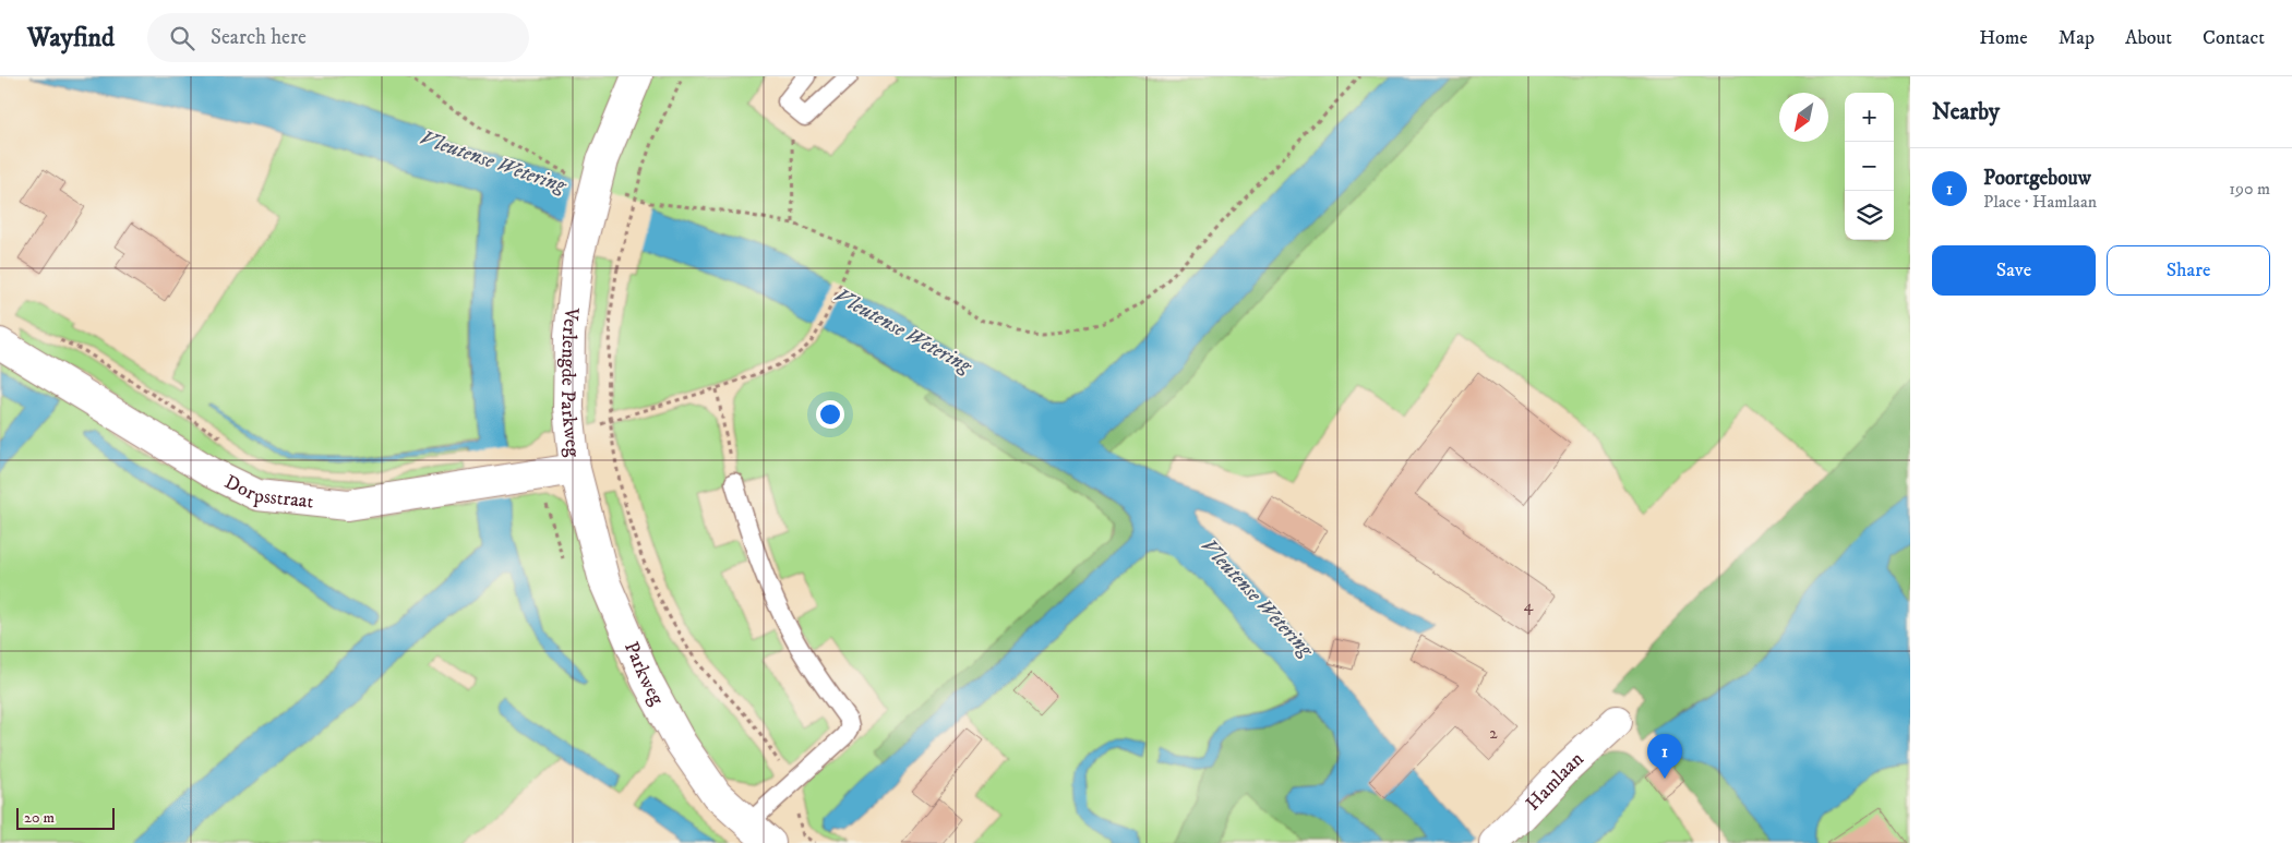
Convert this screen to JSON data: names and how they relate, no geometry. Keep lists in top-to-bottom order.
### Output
{
  "streets": {
    "street": [
      "Verlengde Parkweg",
      "Dorpsstraat",
      "Parkweg",
      "Hamlaan"
    ]
  },
  "crossings": [
    ["Verlengde Parkweg", "Dorpsstraat"],
    ["Verlengde Parkweg", "Parkweg"],
    ["Dorpsstraat", "Parkweg"]
  ],
  "water": ["Vleutense Wetering"],
  "house_numbers": ["4", "2"],
  "scale_bar": "20 m",
  "north": "bottom left",
  "page": {
    "header": "Wayfind",
    "search": "Search here",
    "nav": [
      "Home",
      "Map",
      "About",
      "Contact"
    ],
    "heading": "Nearby",
    "map_buttons": ["+", "−"],
    "list": [
      {
        "mark": "1",
        "name": "Poortgebouw",
        "note": "Place · Hamlaan",
        "value": "190 m"
      }
    ],
    "buttons": ["Save", "Share"],
    "pins": "1",
    "scale": "20 m"
  }
}
